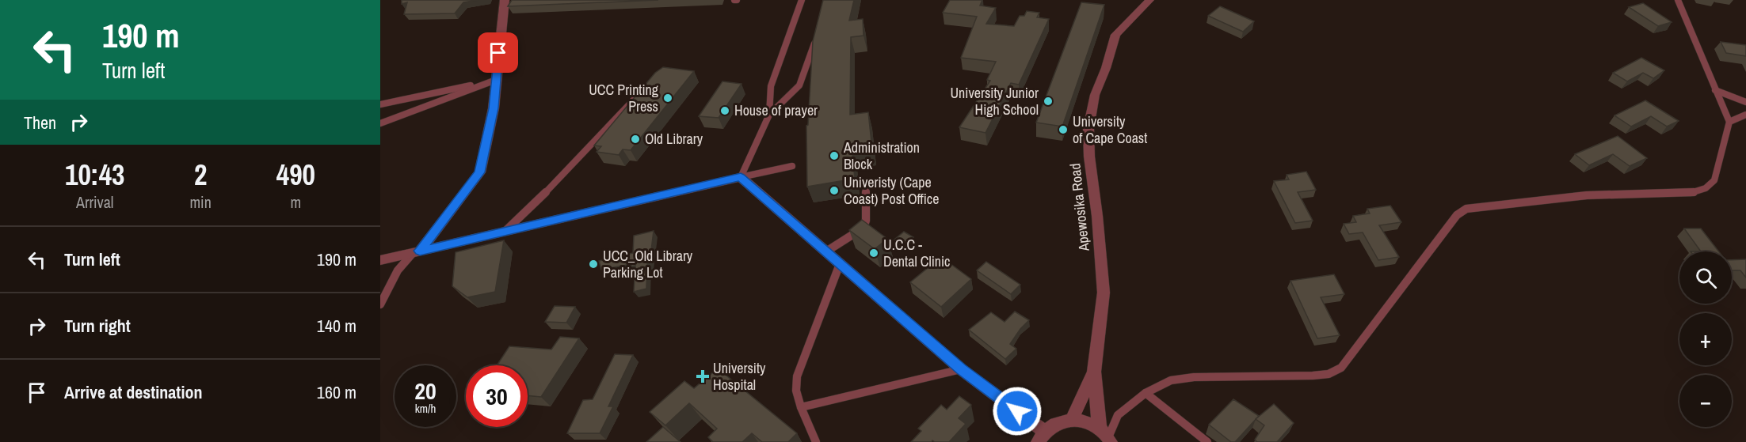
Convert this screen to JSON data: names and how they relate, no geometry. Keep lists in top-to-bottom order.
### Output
{
  "streets": {
    "street": ["Apewosika Road"]
  },
  "places": {
    "other": [
      "UCC Printing Press",
      "University Junior High School",
      "House of prayer",
      "University of Cape Coast",
      "Old Library",
      "Administration Block",
      "Univeristy (Cape Coast) Post Office",
      "U.C.C - Dental Clinic",
      "UCC_Old Library Parking Lot"
    ],
    "health": ["University Hospital"]
  },
  "page": {
    "turn": ["190 m", "Turn left"],
    "then": "Then",
    "eta": [
      "10:43",
      "Arrival",
      "2",
      "min",
      "490",
      "m"
    ],
    "list": [
      {
        "name": "Turn left",
        "value": "190 m"
      },
      {
        "name": "Turn right",
        "value": "140 m"
      },
      {
        "name": "Arrive at destination",
        "value": "160 m"
      }
    ],
    "map_buttons": ["+", "−"],
    "speed": "20 km/h",
    "limit": "30"
  }
}
